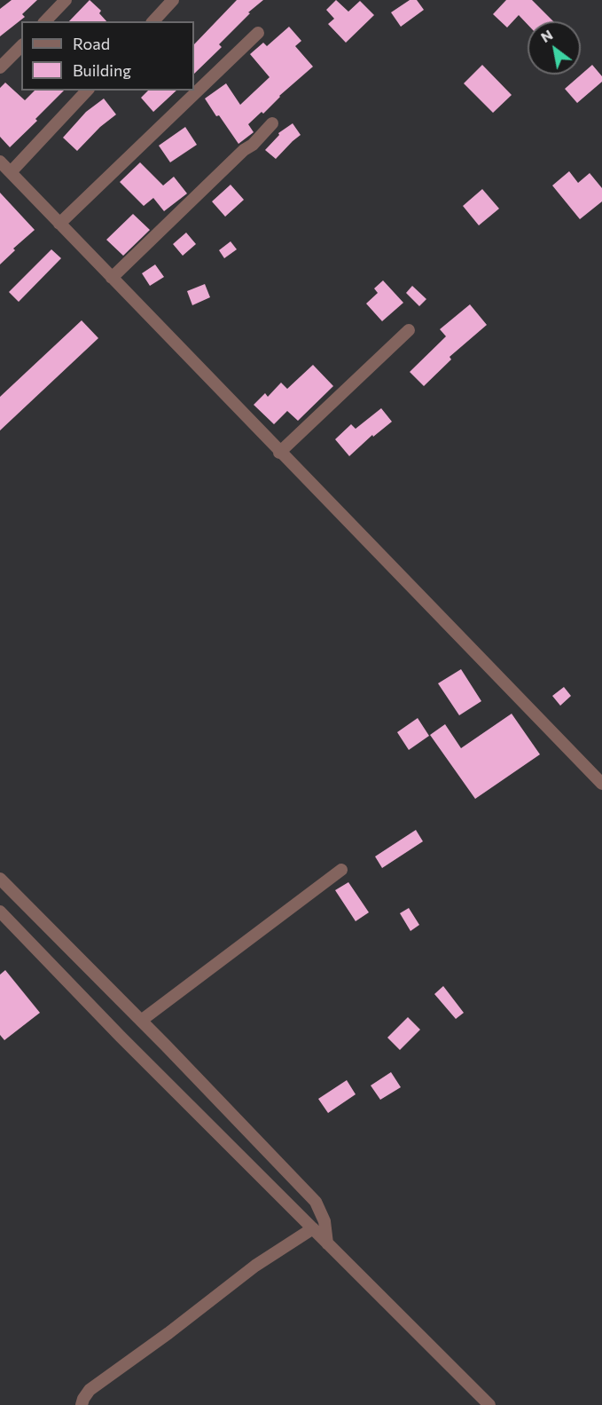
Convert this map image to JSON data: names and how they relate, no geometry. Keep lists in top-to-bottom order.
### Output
{
  "legend": ["Road", "Building"],
  "north": "top left"
}
